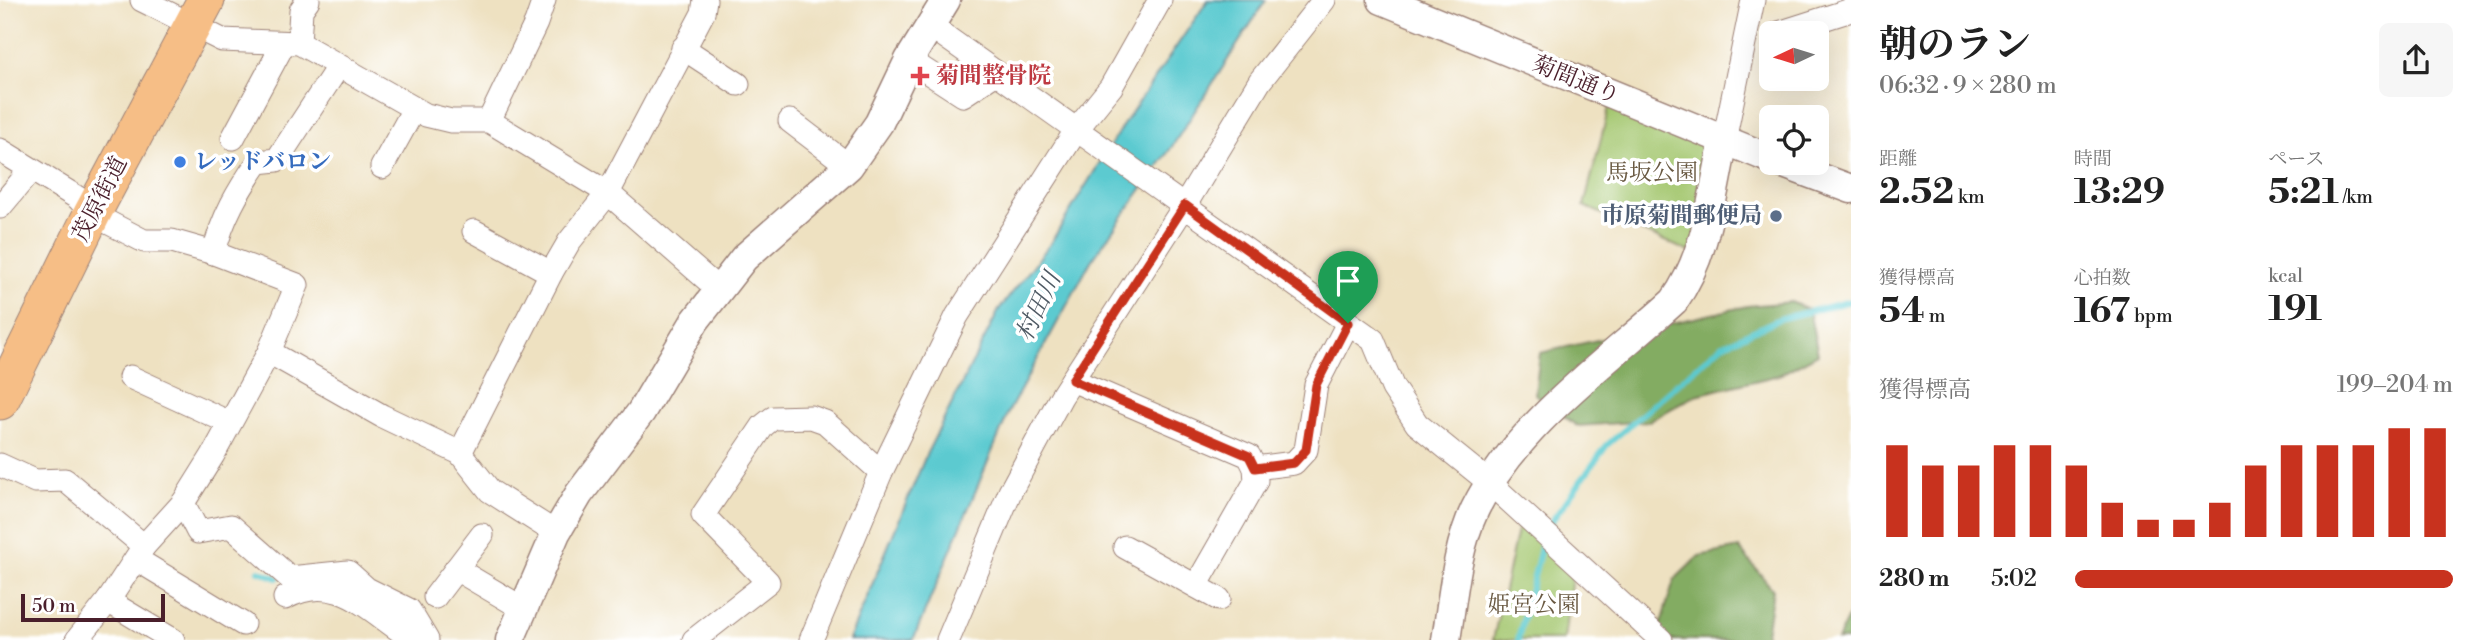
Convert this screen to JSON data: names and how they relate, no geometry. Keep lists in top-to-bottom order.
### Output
{
  "streets": {
    "main road": ["茂原街道"],
    "street": ["菊間通り"]
  },
  "water": ["村田川"],
  "parks": ["馬坂公園", "姫宮公園"],
  "places": {
    "health": ["菊間整骨院"],
    "other": ["レッドバロン", "市原菊間郵便局"]
  },
  "scale_bar": "50 m",
  "north": "left",
  "page": {
    "heading": ["朝のラン", "06:32 · 9 × 280 m"],
    "stats": [
      ["距離", "2.52 km"],
      ["時間", "13:29"],
      ["ペース", "5:21 /km"],
      ["獲得標高", "54 m"],
      ["心拍数", "167 bpm"],
      ["kcal", "191"]
    ],
    "chart": ["獲得標高", "199–204 m"],
    "list": [
      {
        "name": "280 m",
        "note": "5:02"
      }
    ],
    "scale": "50 m"
  }
}
